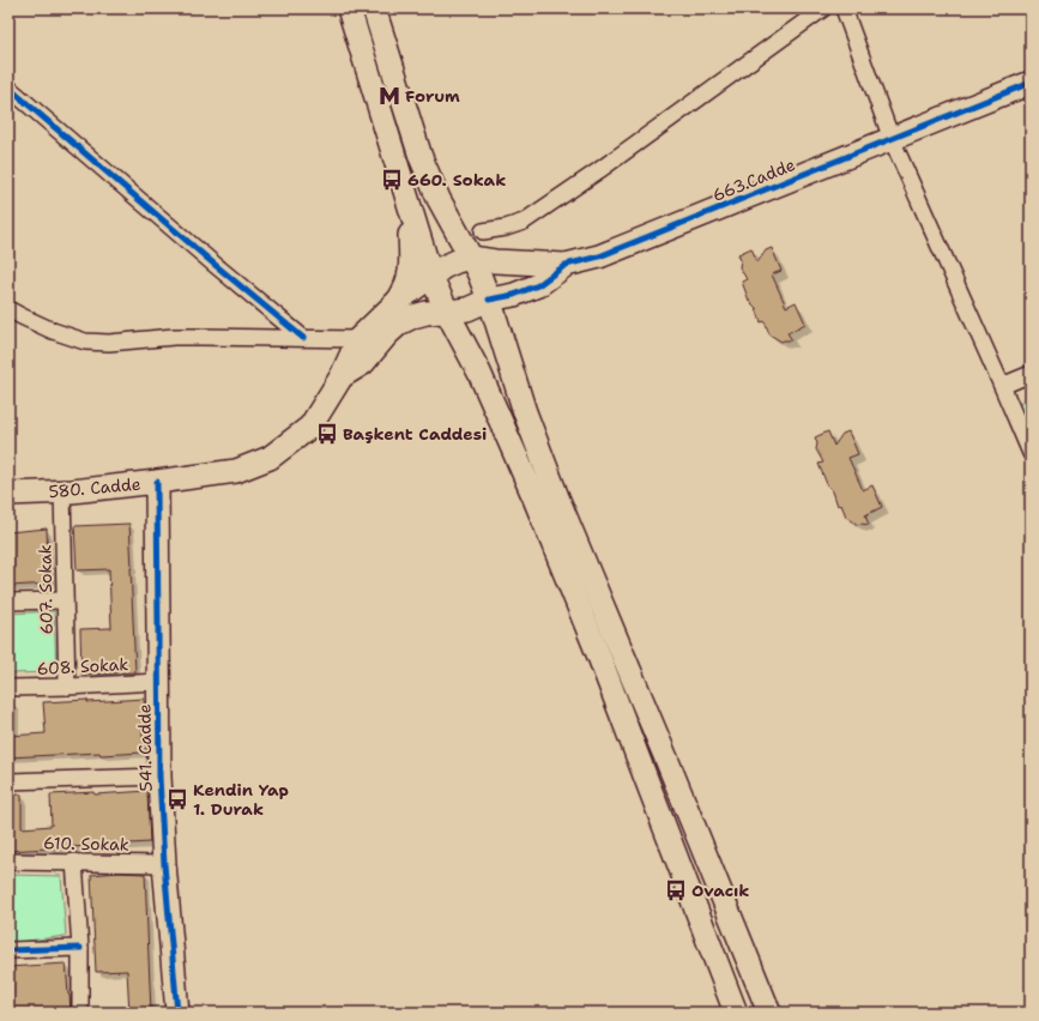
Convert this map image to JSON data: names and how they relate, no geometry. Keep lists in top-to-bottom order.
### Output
{
  "streets": {
    "main road": ["663.Cadde", "580. Cadde", "541. Cadde"],
    "street": ["607. Sokak", "608. Sokak", "610. Sokak"]
  },
  "crossings": [
    ["663.Cadde", "580. Cadde"],
    ["580. Cadde", "607. Sokak"],
    ["580. Cadde", "541. Cadde"],
    ["607. Sokak", "608. Sokak"],
    ["608. Sokak", "541. Cadde"],
    ["541. Cadde", "610. Sokak"]
  ],
  "places": {
    "metro station": ["Forum"],
    "bus stop": [
      "660. Sokak",
      "Başkent Caddesi",
      "Kendin Yap 1. Durak",
      "Ovacık"
    ]
  }
}
